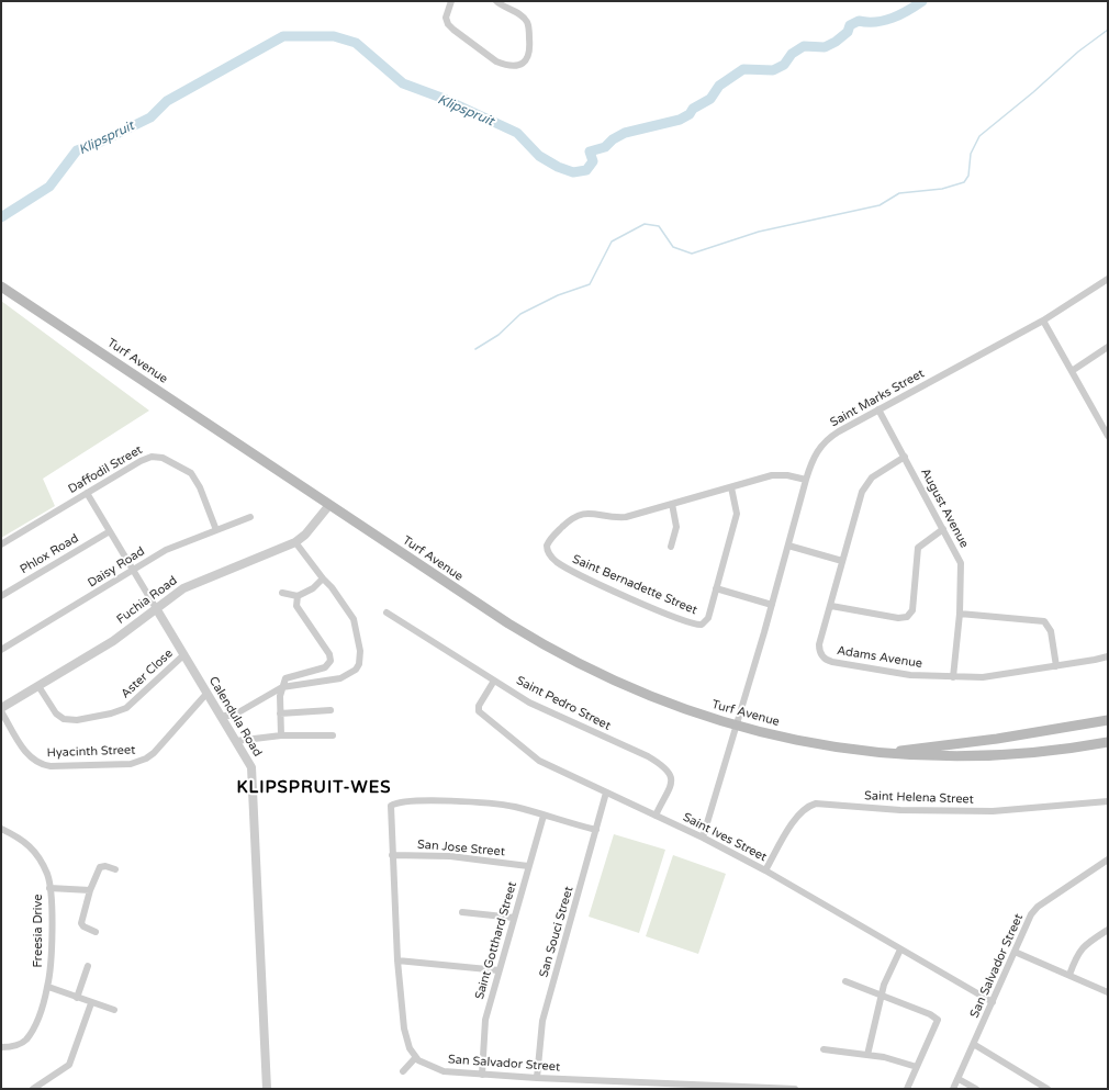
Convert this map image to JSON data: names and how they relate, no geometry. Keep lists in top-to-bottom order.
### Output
{
  "streets": {
    "main road": ["Turf Avenue"],
    "street": [
      "Saint Marks Street",
      "Daffodil Street",
      "August Avenue",
      "Phlox Road",
      "Daisy Road",
      "Saint Bernadette Street",
      "Fuchia Road",
      "Adams Avenue",
      "Aster Close",
      "Saint Pedro Street",
      "Calendula Road",
      "Hyacinth Street",
      "Saint Helena Street",
      "Saint Ives Street",
      "San Jose Street",
      "Freesia Drive",
      "San Souci Street",
      "Saint Gotthard Street",
      "San Salvador Street"
    ]
  },
  "crossings": [
    ["Turf Avenue", "Saint Marks Street"],
    ["Turf Avenue", "Fuchia Road"],
    ["Saint Marks Street", "August Avenue"],
    ["Saint Marks Street", "Saint Bernadette Street"],
    ["Saint Marks Street", "Saint Ives Street"],
    ["Daffodil Street", "Daisy Road"],
    ["Daffodil Street", "Calendula Road"],
    ["August Avenue", "Adams Avenue"],
    ["Phlox Road", "Calendula Road"],
    ["Daisy Road", "Calendula Road"],
    ["Fuchia Road", "Aster Close"],
    ["Fuchia Road", "Calendula Road"],
    ["Aster Close", "Calendula Road"],
    ["Saint Pedro Street", "Saint Ives Street"],
    ["Calendula Road", "Hyacinth Street"],
    ["Saint Helena Street", "Saint Ives Street"],
    ["Saint Ives Street", "San Souci Street"],
    ["Saint Ives Street", "San Salvador Street"],
    ["San Jose Street", "Saint Gotthard Street"],
    ["San Souci Street", "San Salvador Street"],
    ["Saint Gotthard Street", "San Salvador Street"]
  ],
  "districts": ["KLIPSPRUIT-WES"],
  "water": ["Klipspruit"]
}
